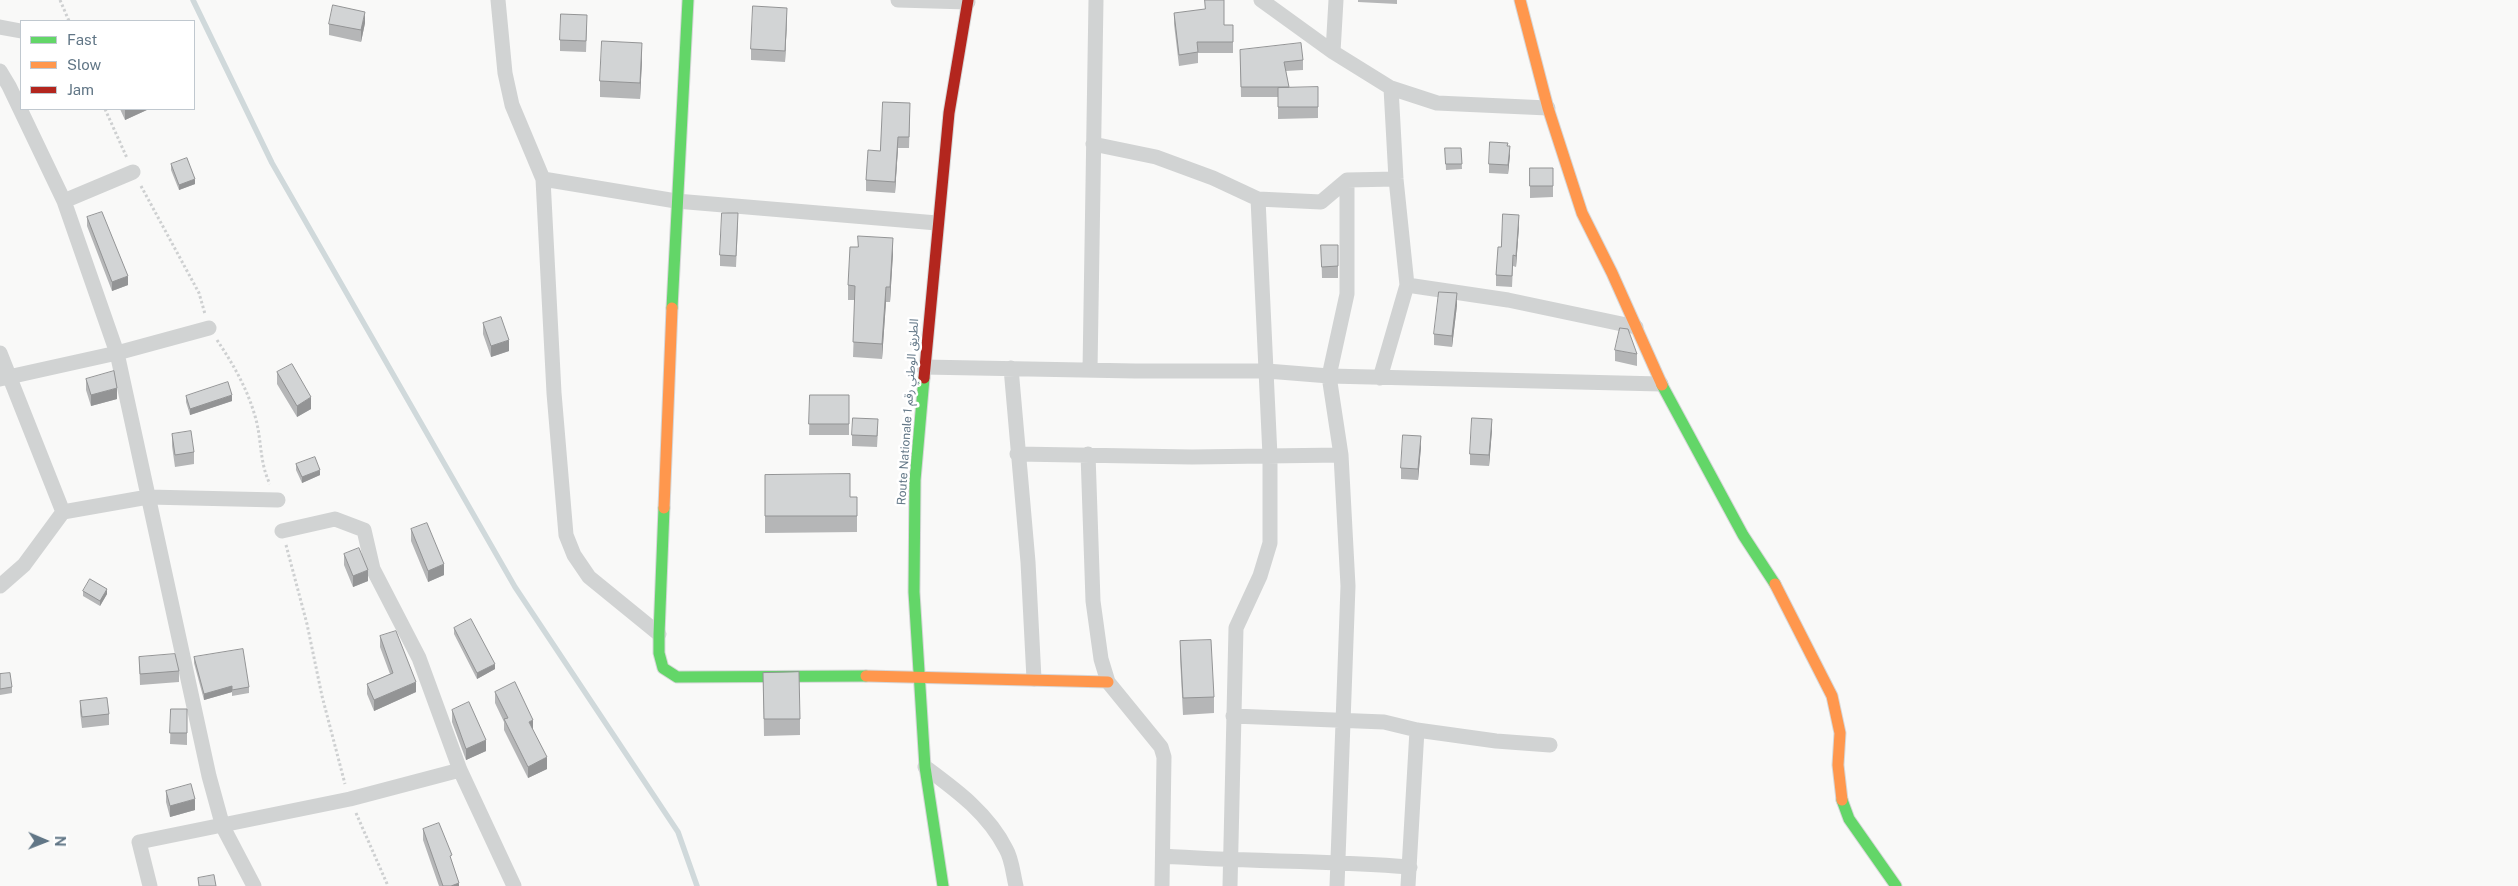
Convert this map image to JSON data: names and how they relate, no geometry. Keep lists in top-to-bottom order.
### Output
{
  "streets": {
    "main road": ["Route Nationale الطريق الوطني رقم 1"]
  },
  "legend": ["Fast", "Slow", "Jam"],
  "north": "right"
}
